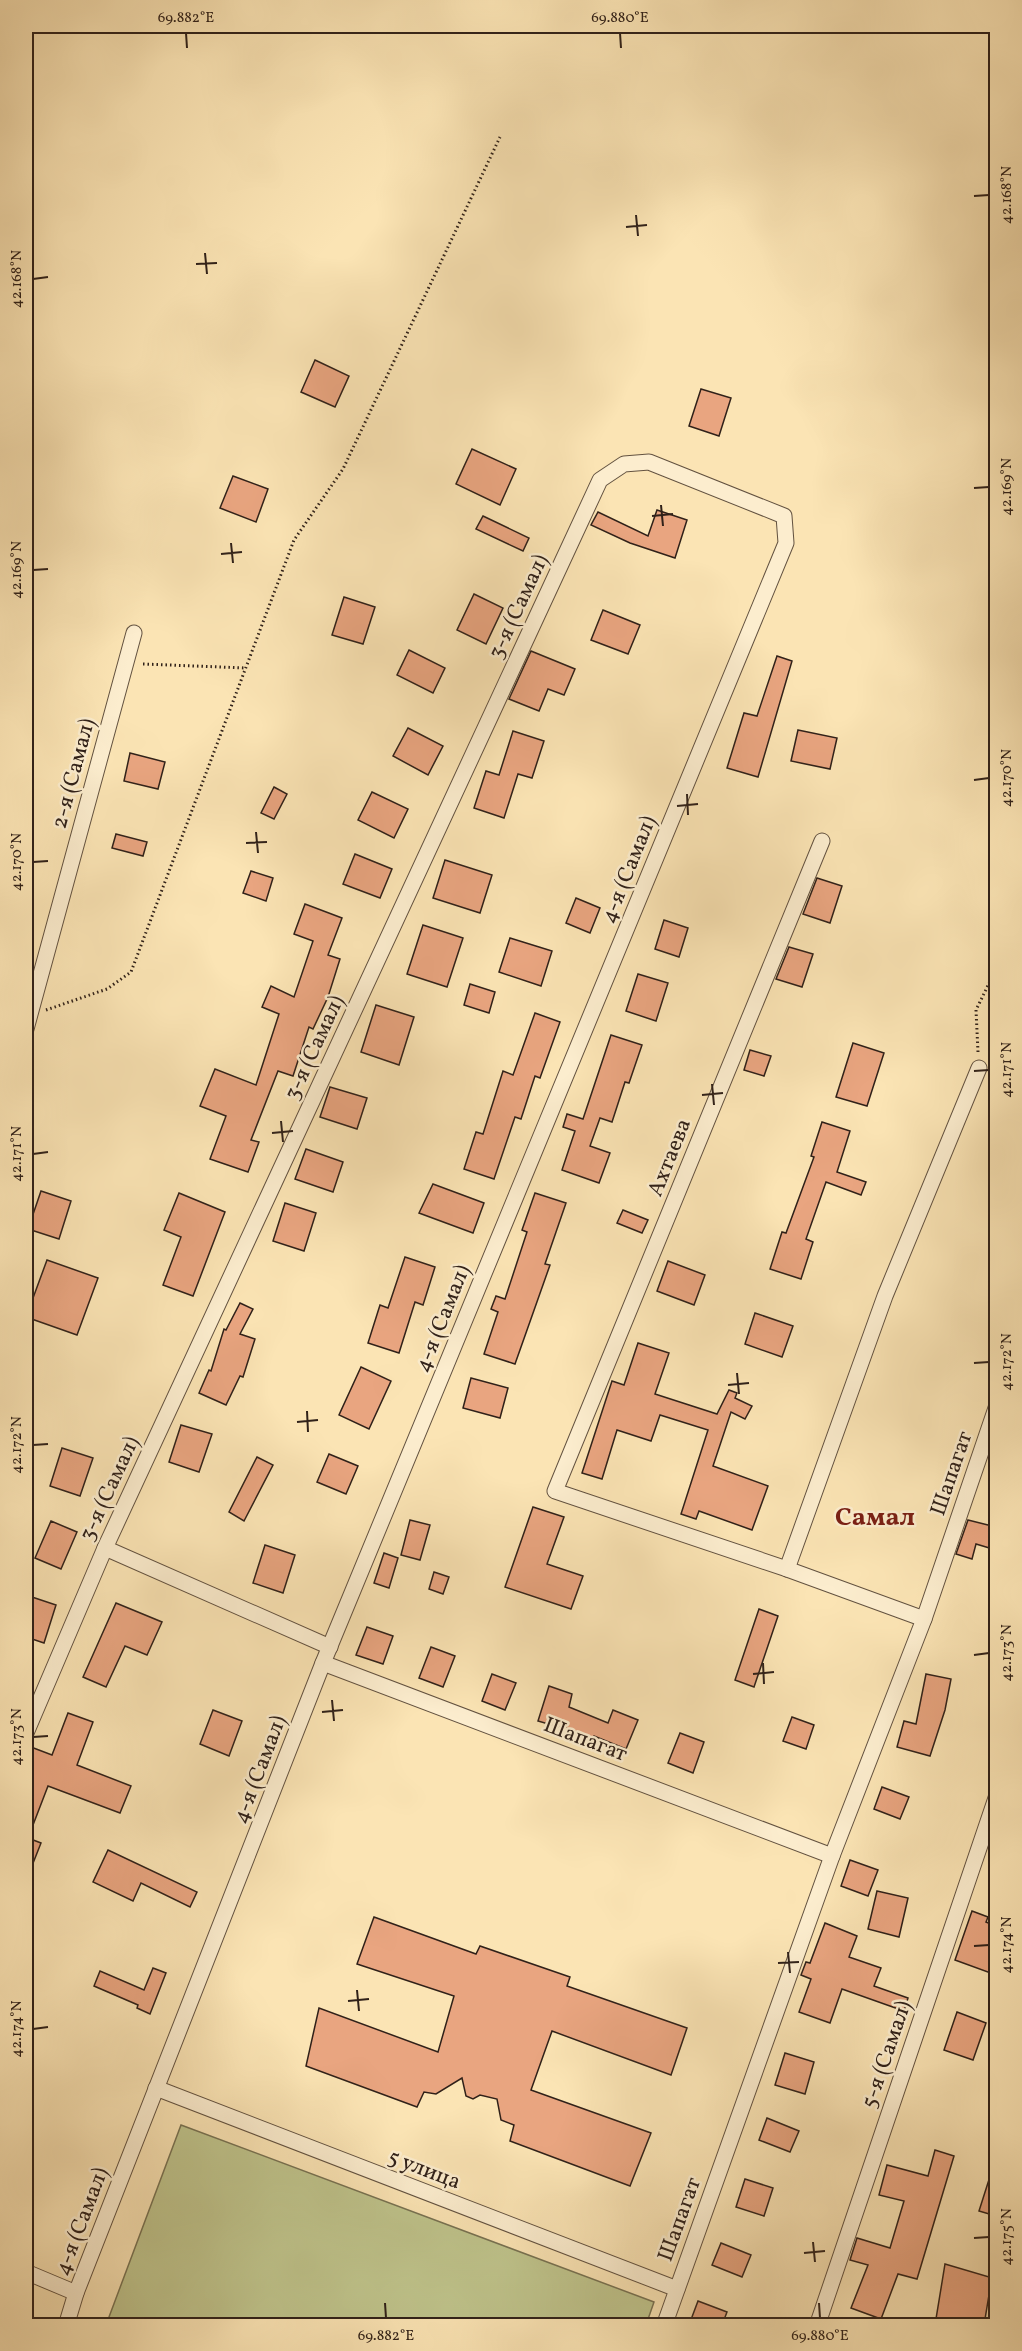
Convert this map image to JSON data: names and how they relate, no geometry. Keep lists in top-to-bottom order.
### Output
{
  "streets": {
    "street": [
      "3-я (Самал)",
      "2-я (Самал)",
      "4-я (Самал)",
      "Ахтаева",
      "Шапагат",
      "5-я (Самал)",
      "5 улица"
    ]
  },
  "crossings": [
    ["3-я (Самал)", "4-я (Самал)"],
    ["4-я (Самал)", "Шапагат"],
    ["4-я (Самал)", "5 улица"],
    ["Шапагат", "5 улица"]
  ],
  "districts": ["Самал"],
  "coordinates": [
    "69.882°E",
    "69.880°E",
    "42.168°N",
    "42.169°N",
    "42.170°N",
    "42.171°N",
    "42.172°N",
    "42.173°N",
    "42.174°N",
    "42.175°N"
  ]
}
